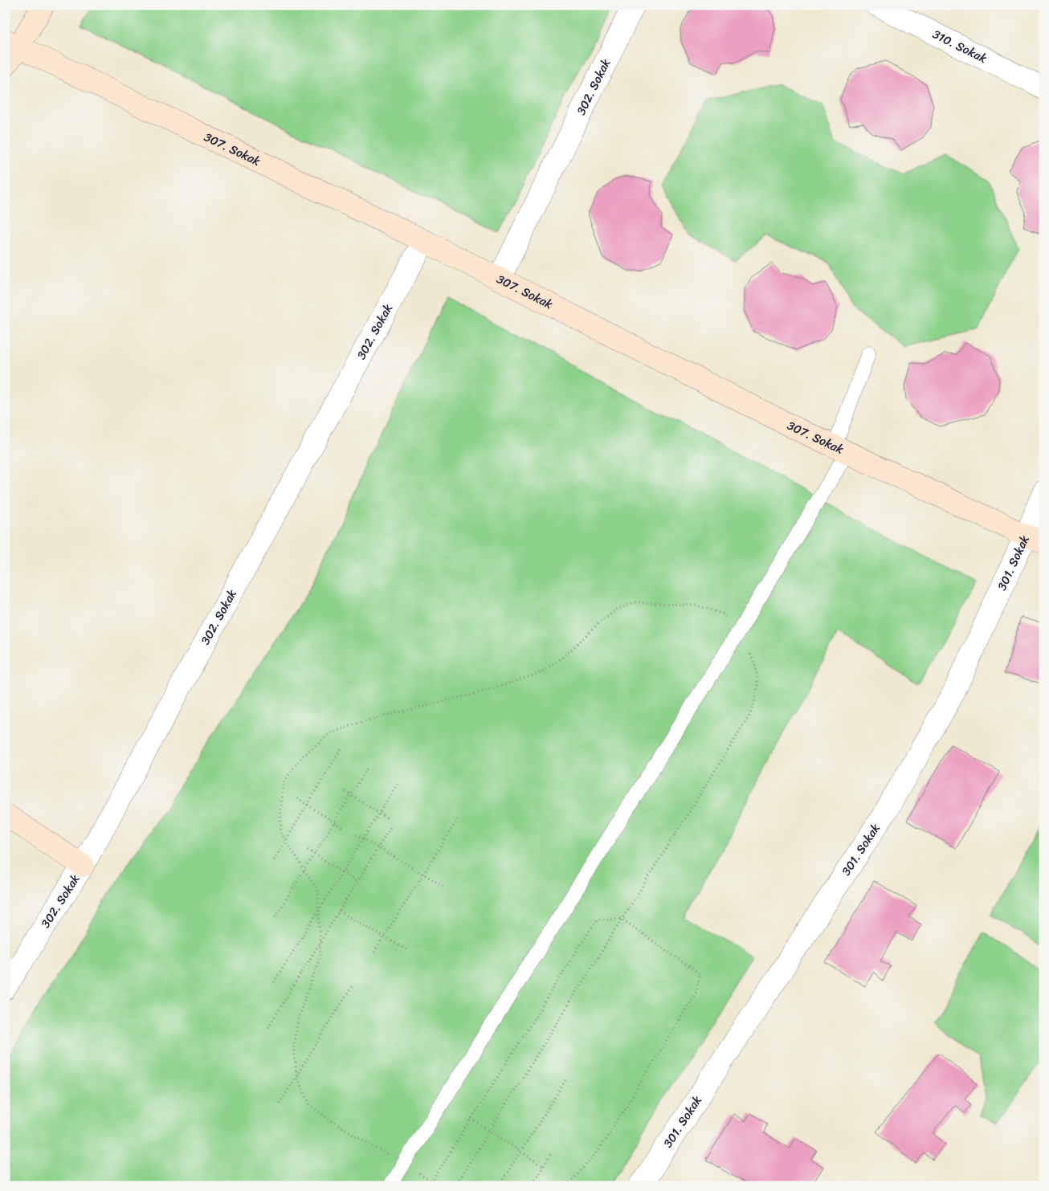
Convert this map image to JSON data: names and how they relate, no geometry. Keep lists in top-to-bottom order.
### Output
{
  "streets": {
    "street": [
      "310. Sokak",
      "302. Sokak",
      "307. Sokak",
      "301. Sokak"
    ]
  },
  "crossings": [
    ["302. Sokak", "307. Sokak"],
    ["307. Sokak", "301. Sokak"]
  ]
}
